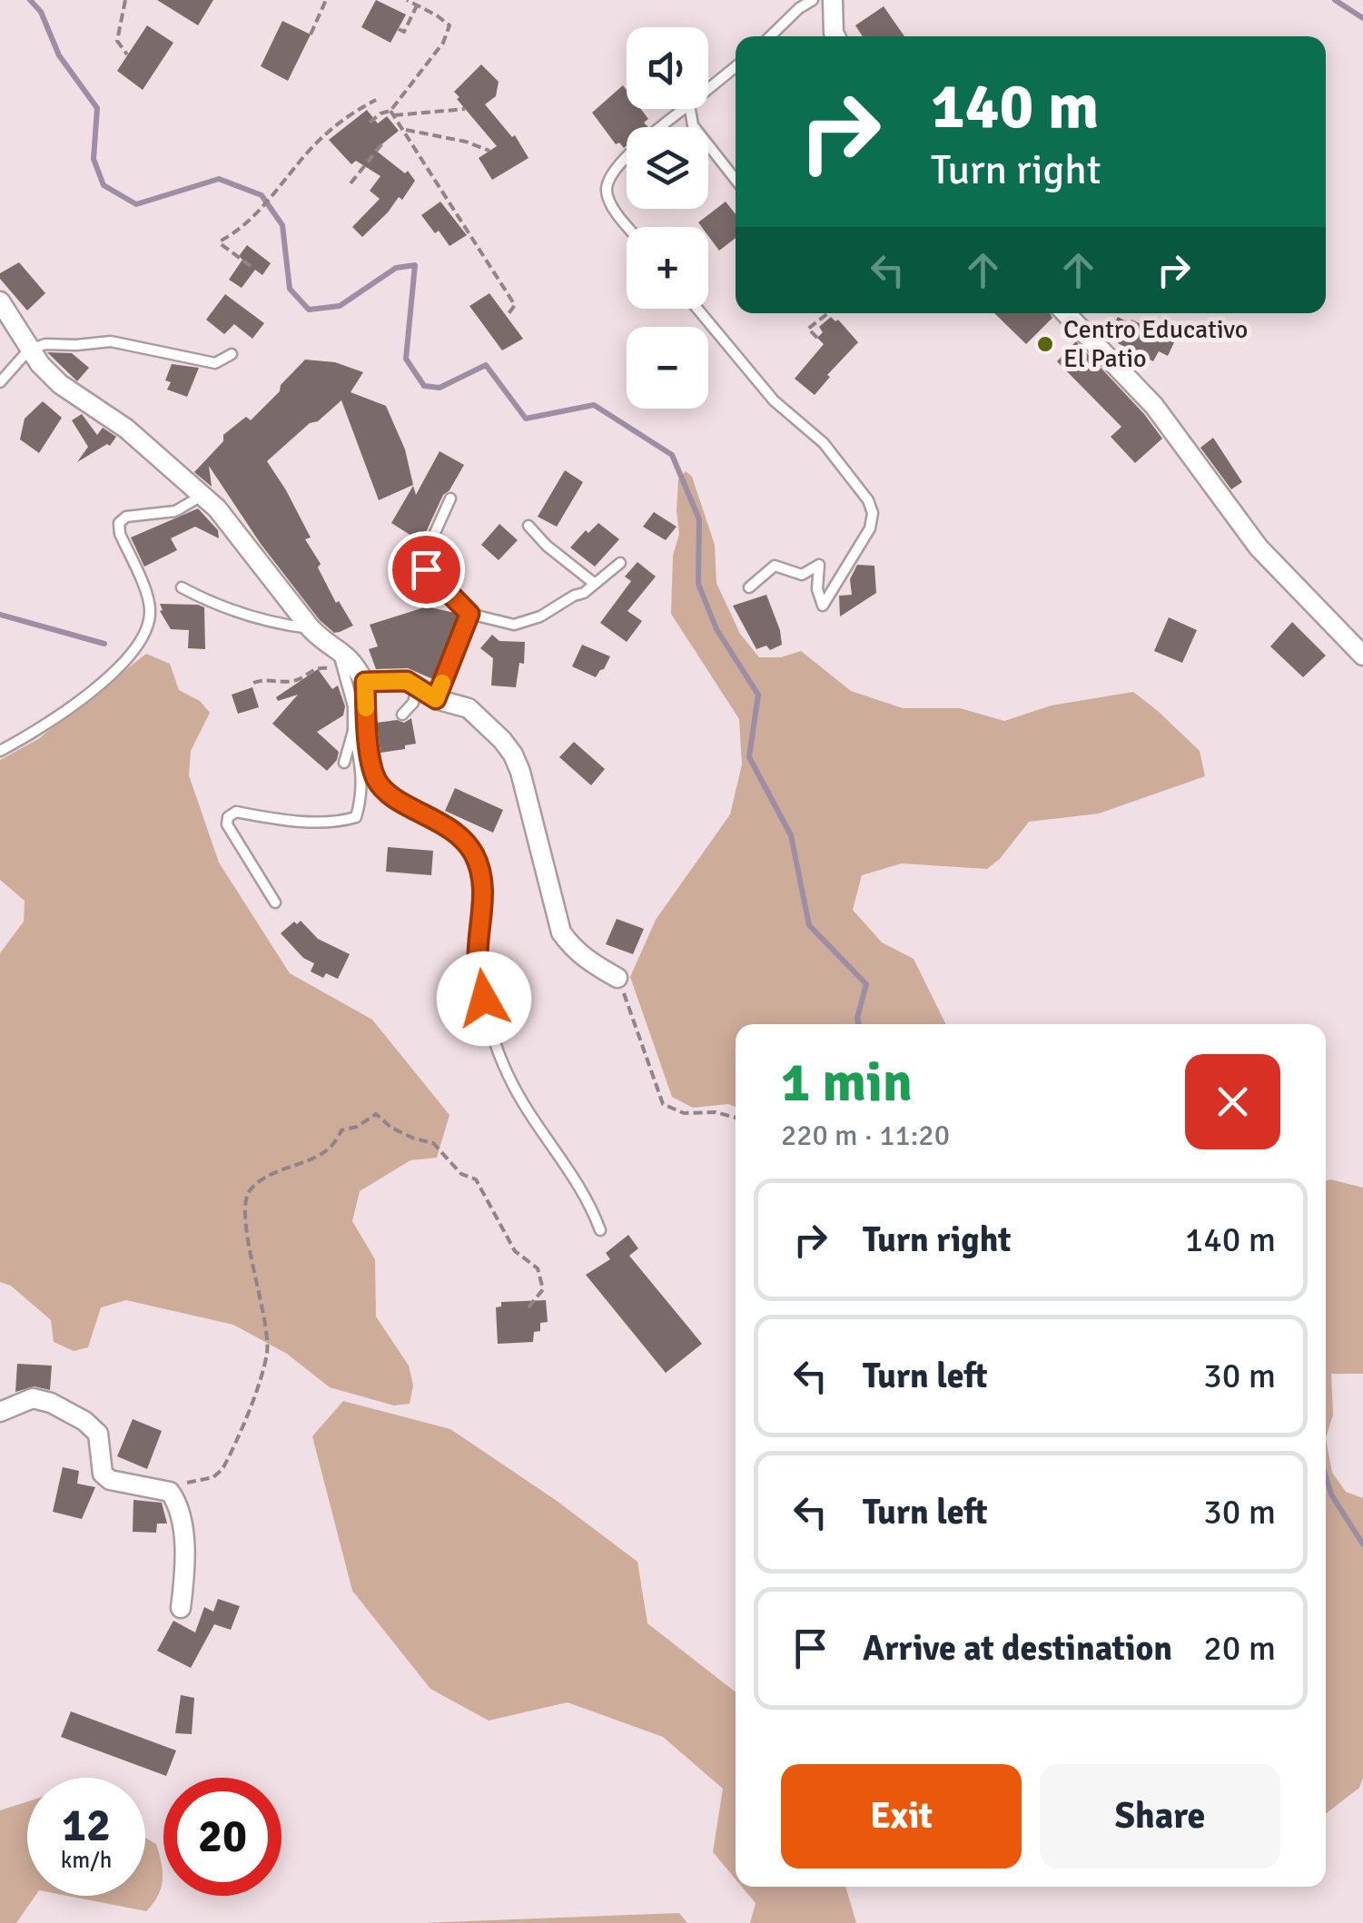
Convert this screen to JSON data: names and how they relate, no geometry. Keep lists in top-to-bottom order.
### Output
{
  "places": ["Centro Educativo El Patio"],
  "page": {
    "map_buttons": ["+", "−"],
    "turn": ["140 m", "Turn right"],
    "heading": ["1 min", "220 m · 11:20"],
    "list": [
      {
        "name": "Turn right",
        "value": "140 m"
      },
      {
        "name": "Turn left",
        "value": "30 m"
      },
      {
        "name": "Turn left",
        "value": "30 m"
      },
      {
        "name": "Arrive at destination",
        "value": "20 m"
      }
    ],
    "buttons": ["Exit", "Share"],
    "speed": "12 km/h",
    "limit": "20"
  }
}
